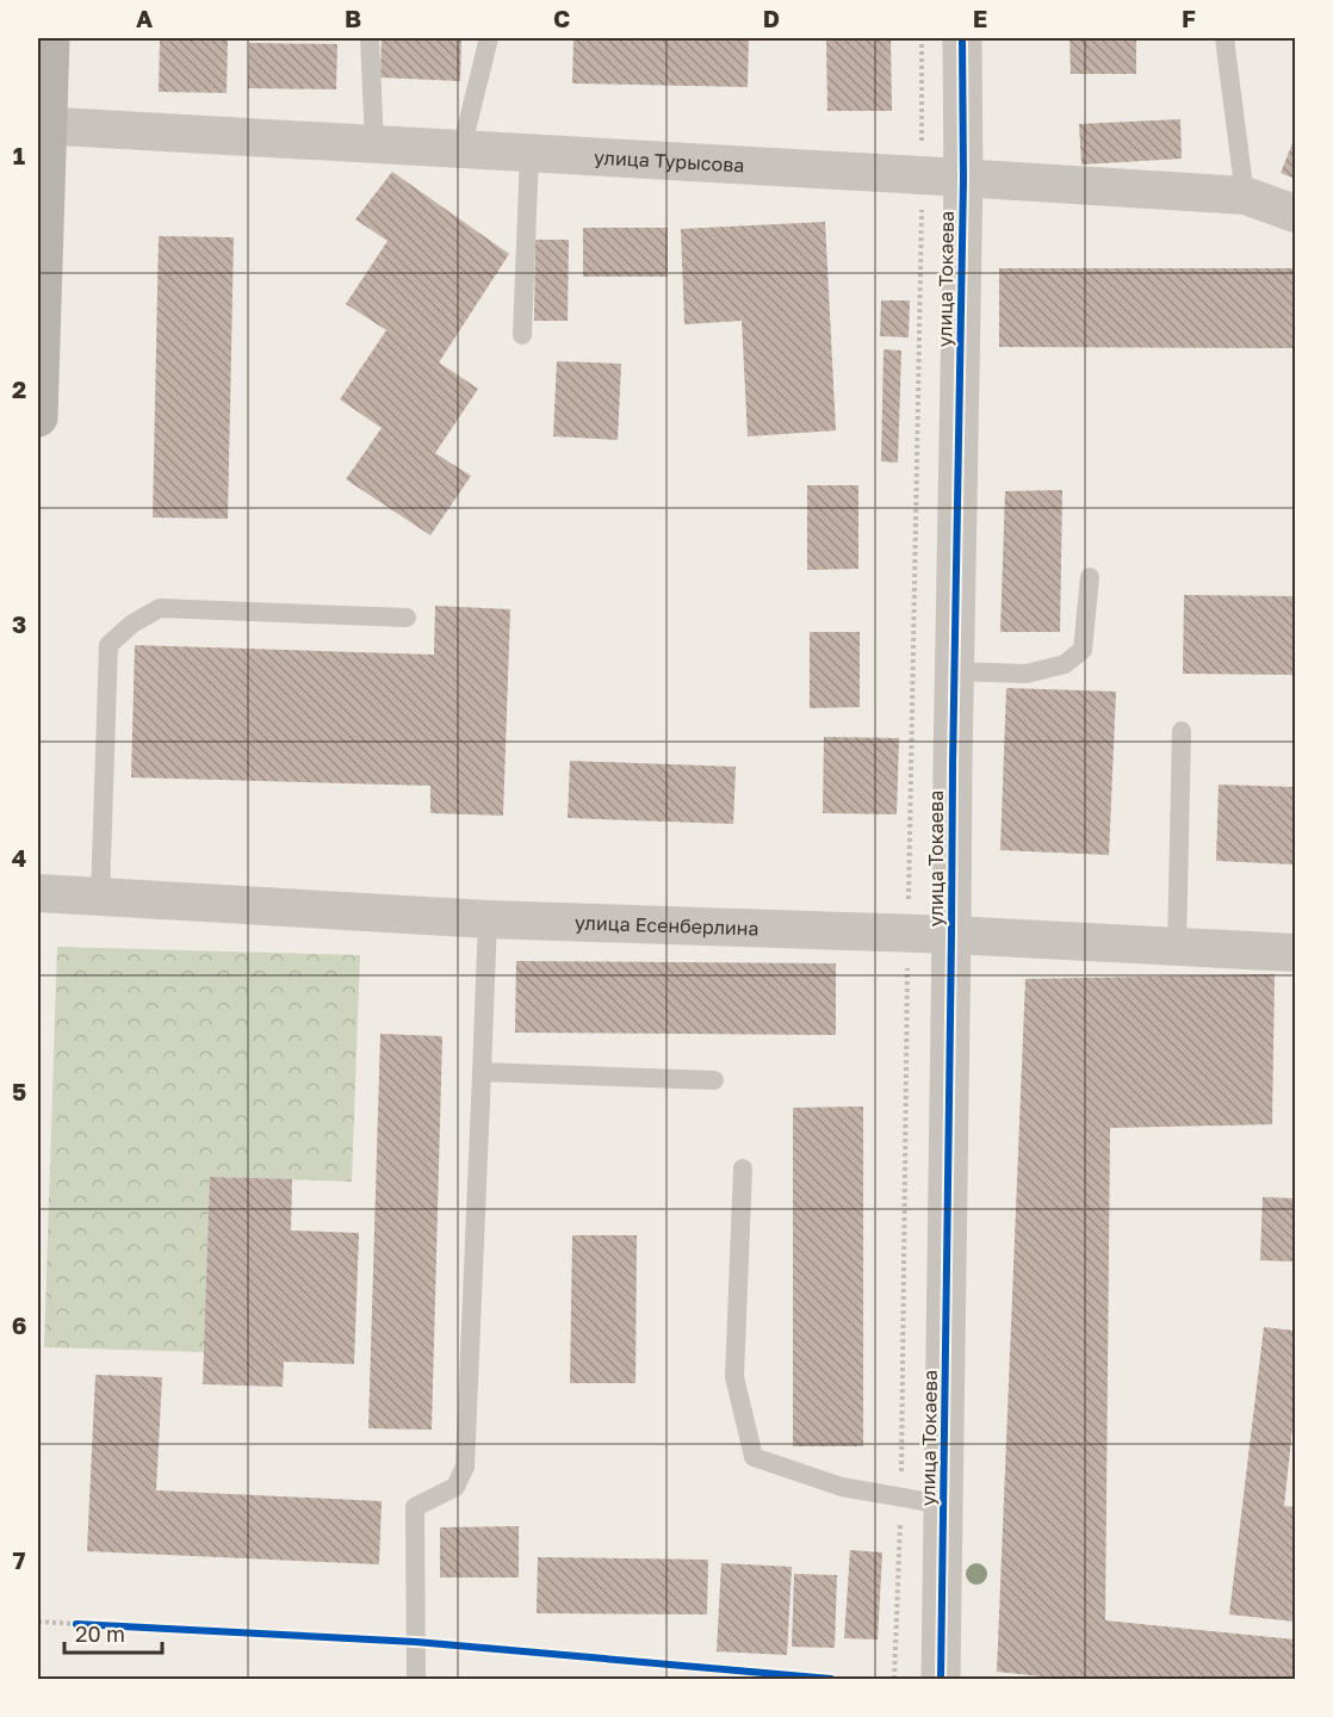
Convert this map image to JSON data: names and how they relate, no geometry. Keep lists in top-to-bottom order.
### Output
{
  "streets": {
    "street": ["улица Турысова", "улица Токаева", "улица Есенберлина"]
  },
  "crossings": [
    ["улица Турысова", "улица Токаева"],
    ["улица Токаева", "улица Есенберлина"]
  ],
  "scale_bar": "20 m",
  "grid": {
    "columns": [
      "A",
      "B",
      "C",
      "D",
      "E",
      "F"
    ],
    "rows": [
      "1",
      "2",
      "3",
      "4",
      "5",
      "6",
      "7"
    ]
  }
}
